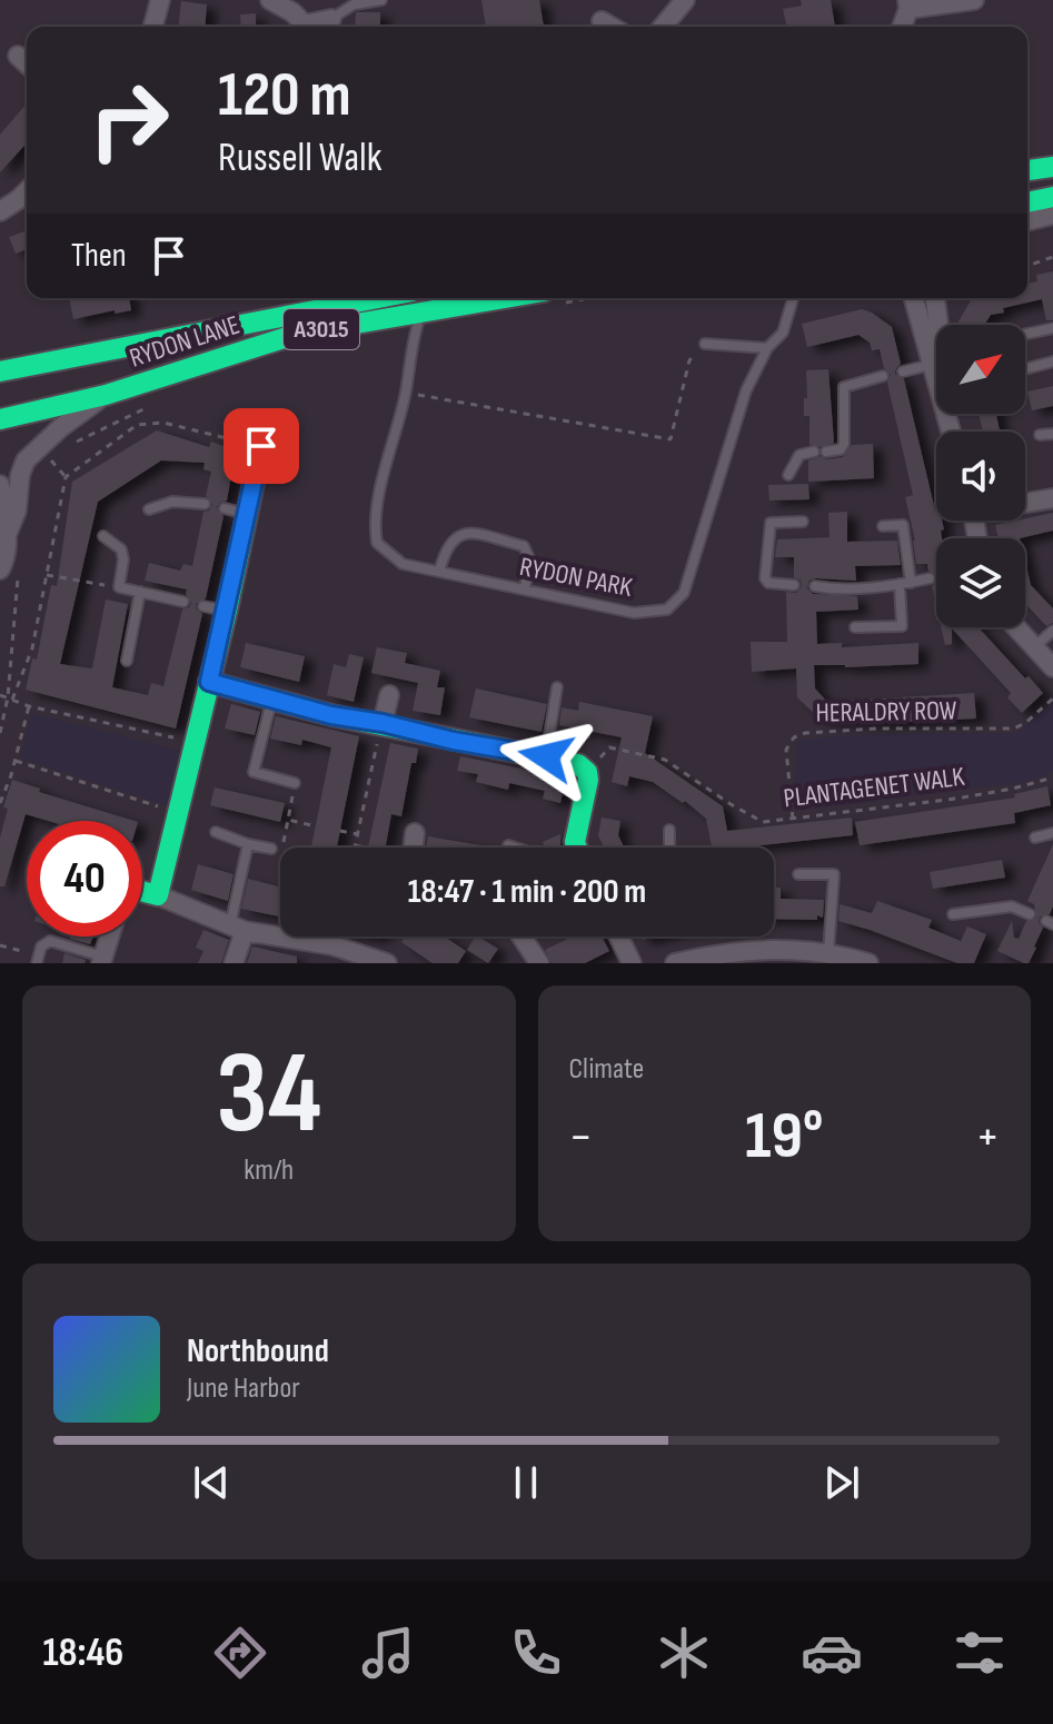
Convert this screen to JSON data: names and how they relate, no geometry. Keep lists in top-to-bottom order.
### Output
{
  "streets": {
    "main road": ["A3015", "RYDON LANE"],
    "lane": ["RYDON PARK"],
    "path": ["HERALDRY ROW", "PLANTAGENET WALK"]
  },
  "crossings": [
    ["RYDON LANE", "RYDON PARK"],
    ["HERALDRY ROW", "PLANTAGENET WALK"]
  ],
  "north": "top right",
  "page": {
    "turn": ["120 m", "Russell Walk"],
    "then": "Then",
    "limit": "40",
    "trip": "18:47 · 1 min · 200 m",
    "tile": [
      ["34", "km/h"],
      "Climate"
    ],
    "heat": ["−", "19°", "+"],
    "song": ["Northbound", "June Harbor"],
    "tabs": "18:46"
  }
}
